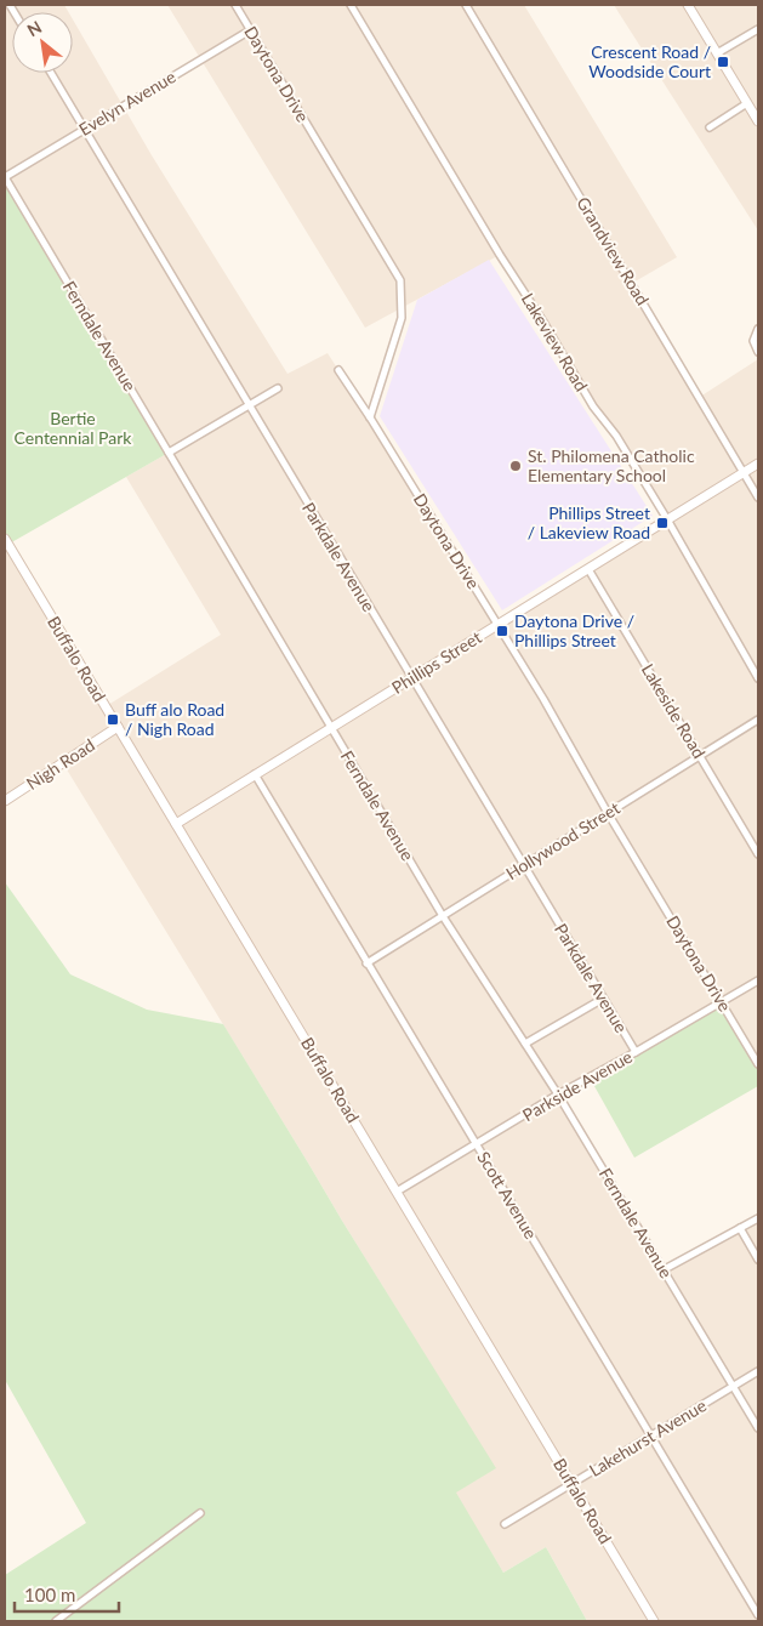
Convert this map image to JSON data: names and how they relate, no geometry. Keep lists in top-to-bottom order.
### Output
{
  "streets": {
    "street": [
      "Daytona Drive",
      "Evelyn Avenue",
      "Grandview Road",
      "Ferndale Avenue",
      "Lakeview Road",
      "Parkdale Avenue",
      "Buffalo Road",
      "Phillips Street",
      "Lakeside Road",
      "Nigh Road",
      "Hollywood Street",
      "Parkside Avenue",
      "Scott Avenue",
      "Lakehurst Avenue"
    ]
  },
  "crossings": [
    ["Daytona Drive", "Evelyn Avenue"],
    ["Daytona Drive", "Phillips Street"],
    ["Daytona Drive", "Hollywood Street"],
    ["Daytona Drive", "Parkside Avenue"],
    ["Evelyn Avenue", "Ferndale Avenue"],
    ["Evelyn Avenue", "Parkdale Avenue"],
    ["Grandview Road", "Phillips Street"],
    ["Ferndale Avenue", "Phillips Street"],
    ["Ferndale Avenue", "Hollywood Street"],
    ["Ferndale Avenue", "Parkside Avenue"],
    ["Ferndale Avenue", "Lakehurst Avenue"],
    ["Lakeview Road", "Phillips Street"],
    ["Parkdale Avenue", "Phillips Street"],
    ["Parkdale Avenue", "Hollywood Street"],
    ["Parkdale Avenue", "Parkside Avenue"],
    ["Buffalo Road", "Phillips Street"],
    ["Buffalo Road", "Nigh Road"],
    ["Buffalo Road", "Parkside Avenue"],
    ["Buffalo Road", "Lakehurst Avenue"],
    ["Phillips Street", "Lakeside Road"],
    ["Phillips Street", "Scott Avenue"],
    ["Lakeside Road", "Hollywood Street"],
    ["Hollywood Street", "Scott Avenue"],
    ["Parkside Avenue", "Scott Avenue"],
    ["Scott Avenue", "Lakehurst Avenue"]
  ],
  "parks": ["Bertie Centennial Park"],
  "places": {
    "transit": [
      "Crescent Road / Woodside Court",
      "Phillips Street / Lakeview Road",
      "Daytona Drive / Phillips Street",
      "Buff alo Road / Nigh Road"
    ],
    "other": ["St. Philomena Catholic Elementary School"]
  },
  "scale_bar": "100 m",
  "north": "top left"
}
